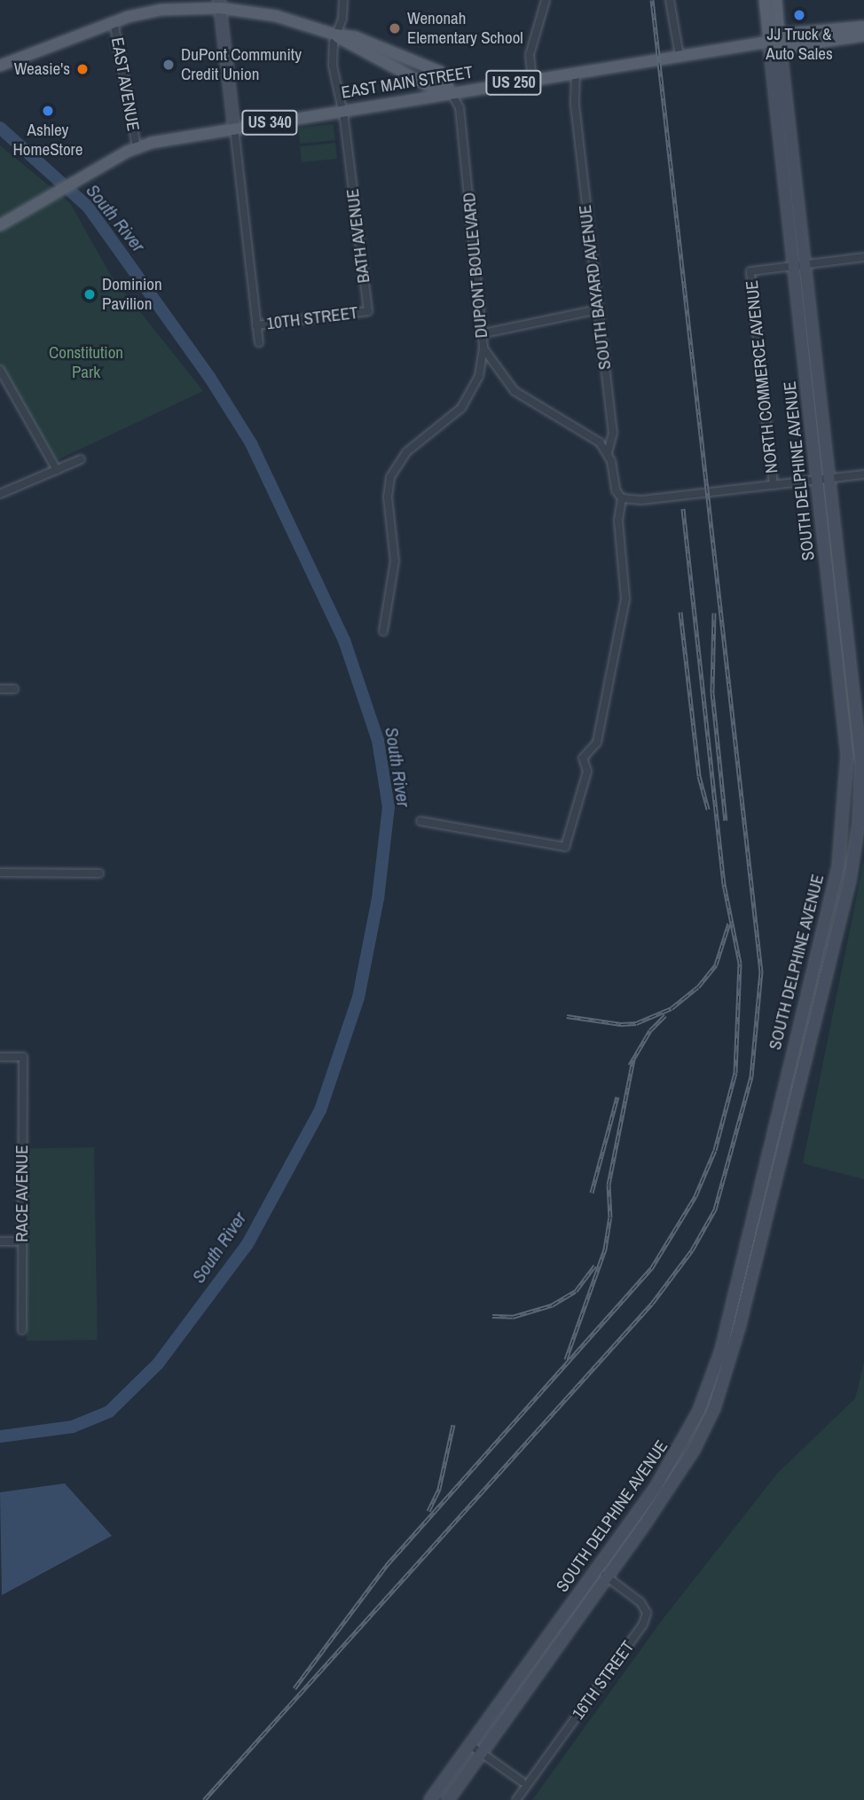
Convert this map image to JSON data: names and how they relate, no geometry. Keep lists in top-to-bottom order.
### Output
{
  "streets": {
    "main road": [
      "EAST MAIN STREET",
      "US 250",
      "US 340",
      "SOUTH DELPHINE AVENUE"
    ],
    "street": [
      "EAST AVENUE",
      "BATH AVENUE",
      "DUPONT BOULEVARD",
      "SOUTH BAYARD AVENUE",
      "10TH STREET",
      "NORTH COMMERCE AVENUE",
      "RACE AVENUE",
      "16TH STREET"
    ]
  },
  "crossings": [
    ["EAST MAIN STREET", "US 250"],
    ["EAST MAIN STREET", "EAST AVENUE"],
    ["EAST MAIN STREET", "BATH AVENUE"],
    ["EAST MAIN STREET", "DUPONT BOULEVARD"],
    ["EAST MAIN STREET", "SOUTH BAYARD AVENUE"],
    ["EAST MAIN STREET", "SOUTH DELPHINE AVENUE"],
    ["US 250", "EAST AVENUE"],
    ["US 250", "BATH AVENUE"],
    ["US 250", "DUPONT BOULEVARD"],
    ["BATH AVENUE", "10TH STREET"],
    ["DUPONT BOULEVARD", "SOUTH BAYARD AVENUE"],
    ["NORTH COMMERCE AVENUE", "SOUTH DELPHINE AVENUE"],
    ["SOUTH DELPHINE AVENUE", "16TH STREET"]
  ],
  "water": ["South River"],
  "parks": ["Constitution Park"],
  "places": [
    "JJ Truck & Auto Sales",
    "Wenonah Elementary School",
    "DuPont Community Credit Union",
    "Weasie's",
    "Ashley HomeStore",
    "Dominion Pavilion"
  ]
}
